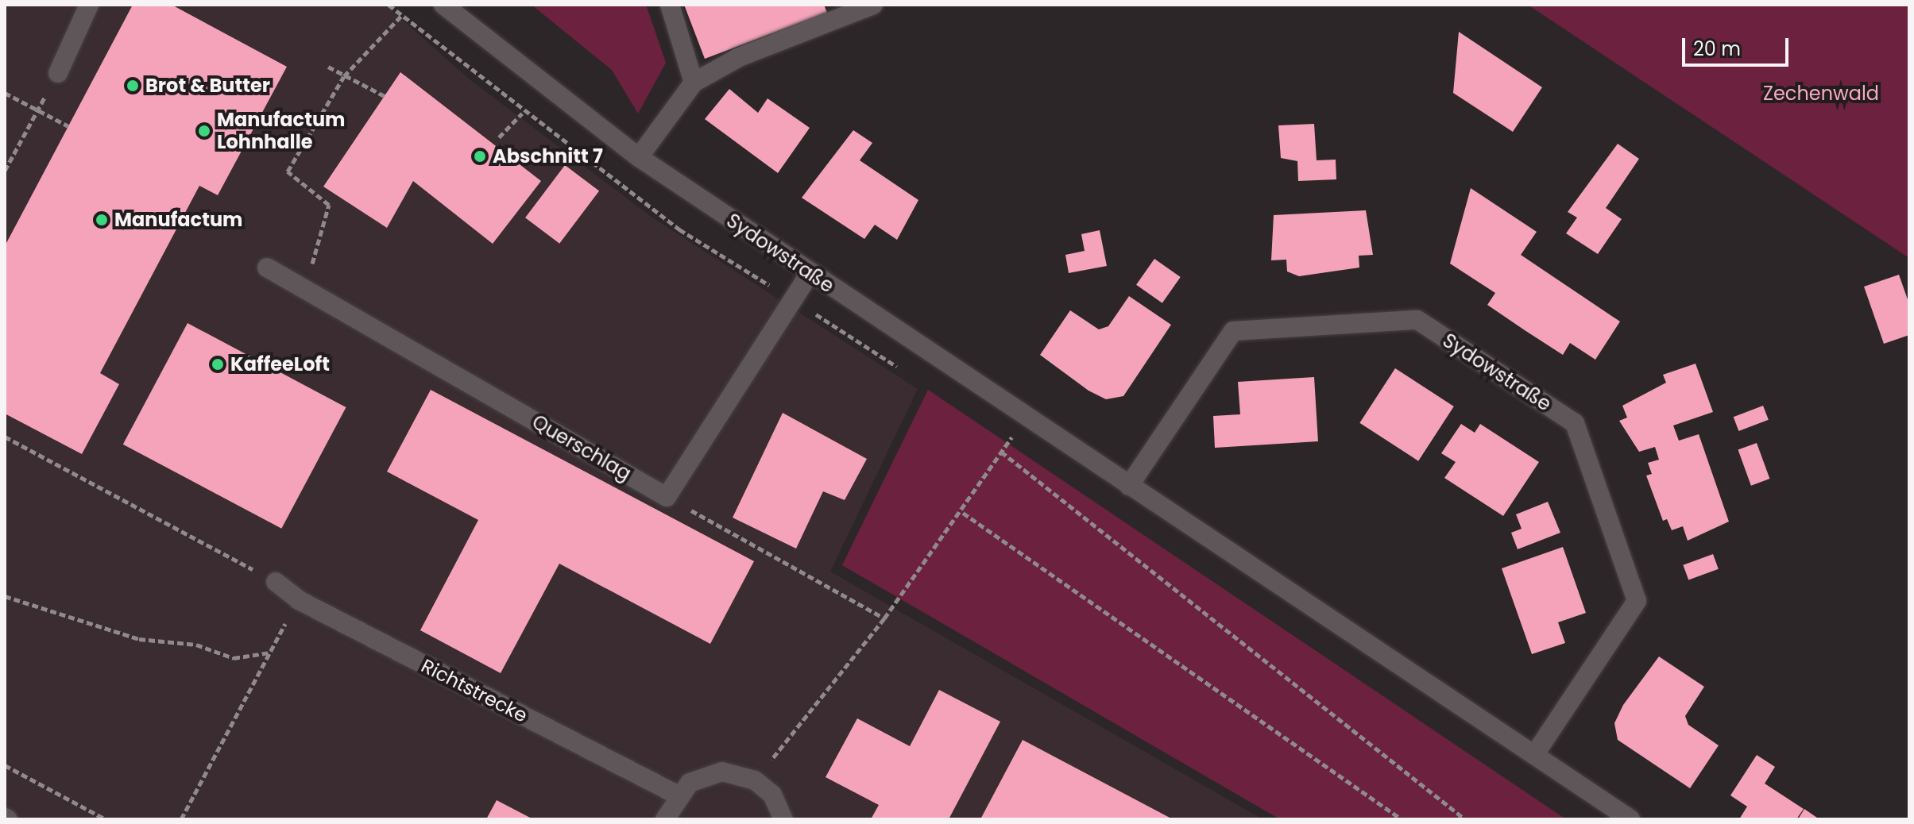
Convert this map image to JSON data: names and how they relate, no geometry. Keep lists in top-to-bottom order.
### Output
{
  "streets": {
    "street": ["Sydowstraße", "Querschlag", "Richtstrecke"]
  },
  "parks": ["Zechenwald"],
  "places": [
    "Brot & Butter",
    "Manufactum Lohnhalle",
    "Abschnitt 7",
    "Manufactum",
    "KaffeeLoft"
  ],
  "scale_bar": "20 m"
}
